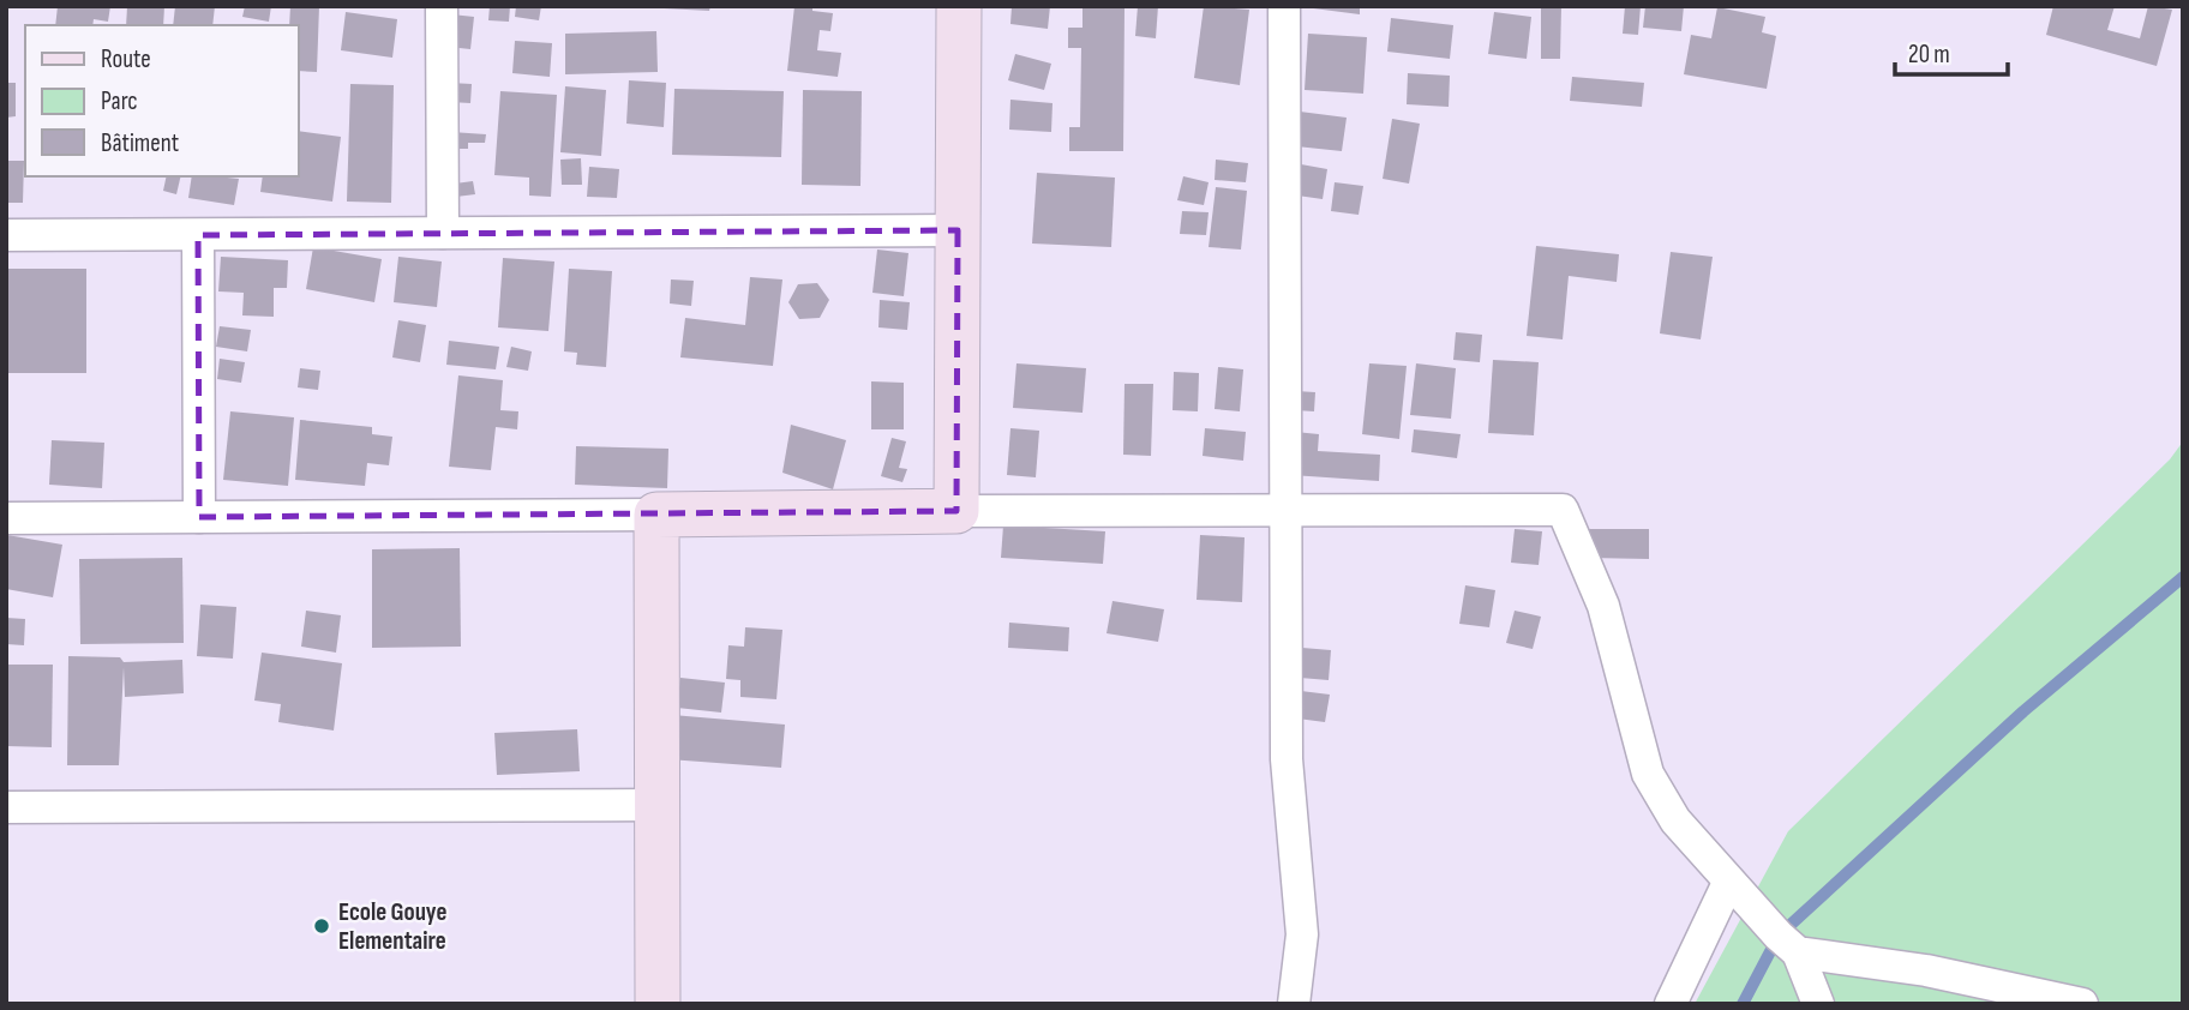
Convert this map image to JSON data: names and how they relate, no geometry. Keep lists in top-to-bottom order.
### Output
{
  "places": ["Ecole Gouye Elementaire"],
  "legend": ["Route", "Parc", "Bâtiment"],
  "scale_bar": "20 m"
}
